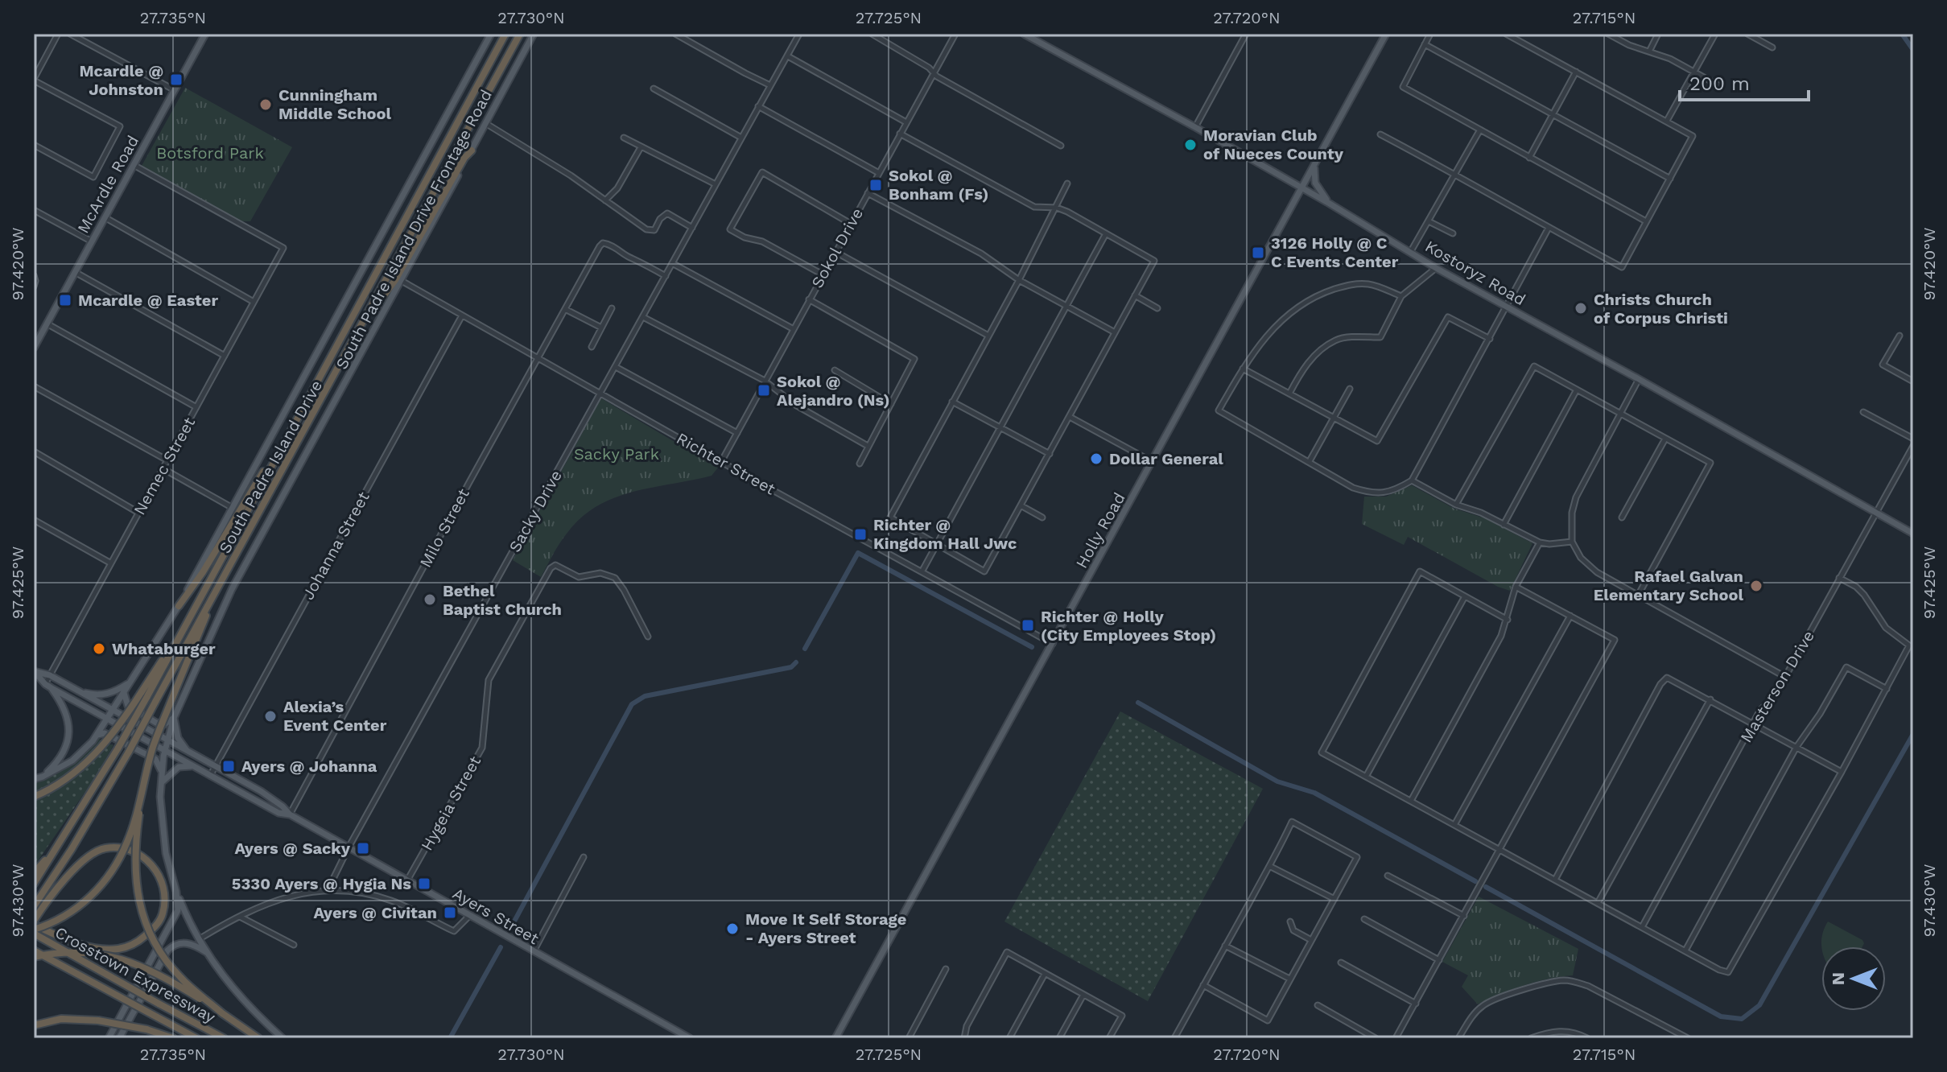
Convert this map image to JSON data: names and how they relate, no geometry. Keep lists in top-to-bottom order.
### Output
{
  "streets": {
    "highway": ["South Padre Island Drive", "Crosstown Expressway"],
    "main road": [
      "McArdle Road",
      "South Padre Island Drive Frontage Road",
      "Kostoryz Road",
      "Holly Road",
      "Ayers Street"
    ],
    "street": [
      "Sokol Drive",
      "Richter Street",
      "Nemec Street",
      "Sacky Drive",
      "Milo Street",
      "Johanna Street",
      "Masterson Drive",
      "Hygeia Street"
    ]
  },
  "crossings": [
    ["McArdle Road", "Nemec Street"],
    ["South Padre Island Drive Frontage Road", "Richter Street"],
    ["South Padre Island Drive Frontage Road", "Ayers Street"],
    ["South Padre Island Drive Frontage Road", "Crosstown Expressway"],
    ["Sokol Drive", "Richter Street"],
    ["Kostoryz Road", "Holly Road"],
    ["Kostoryz Road", "Masterson Drive"],
    ["Richter Street", "Sacky Drive"],
    ["Richter Street", "Milo Street"],
    ["Richter Street", "Holly Road"],
    ["Richter Street", "Johanna Street"],
    ["Nemec Street", "Ayers Street"],
    ["Sacky Drive", "Milo Street"],
    ["Sacky Drive", "Ayers Street"],
    ["Milo Street", "Ayers Street"],
    ["Johanna Street", "Ayers Street"],
    ["Hygeia Street", "Ayers Street"]
  ],
  "parks": ["Botsford Park", "Sacky Park"],
  "places": {
    "transit": [
      "Mcardle @ Johnston",
      "Sokol @ Bonham (Fs)",
      "3126 Holly @ C C Events Center",
      "Mcardle @ Easter",
      "Sokol @ Alejandro (Ns)",
      "Richter @ Kingdom Hall Jwc",
      "Richter @ Holly (City Employees Stop)",
      "Ayers @ Johanna",
      "Ayers @ Sacky",
      "5330 Ayers @ Hygia Ns",
      "Ayers @ Civitan"
    ],
    "other": [
      "Cunningham Middle School",
      "Moravian Club of Nueces County",
      "Christs Church of Corpus Christi",
      "Dollar General",
      "Rafael Galvan Elementary School",
      "Bethel Baptist Church",
      "Whataburger",
      "Alexia’s Event Center",
      "Move It Self Storage - Ayers Street"
    ]
  },
  "scale_bar": "200 m",
  "north": "left",
  "coordinates": [
    "27.735°N",
    "27.730°N",
    "27.725°N",
    "27.720°N",
    "27.715°N",
    "97.420°W",
    "97.425°W",
    "97.430°W"
  ]
}
